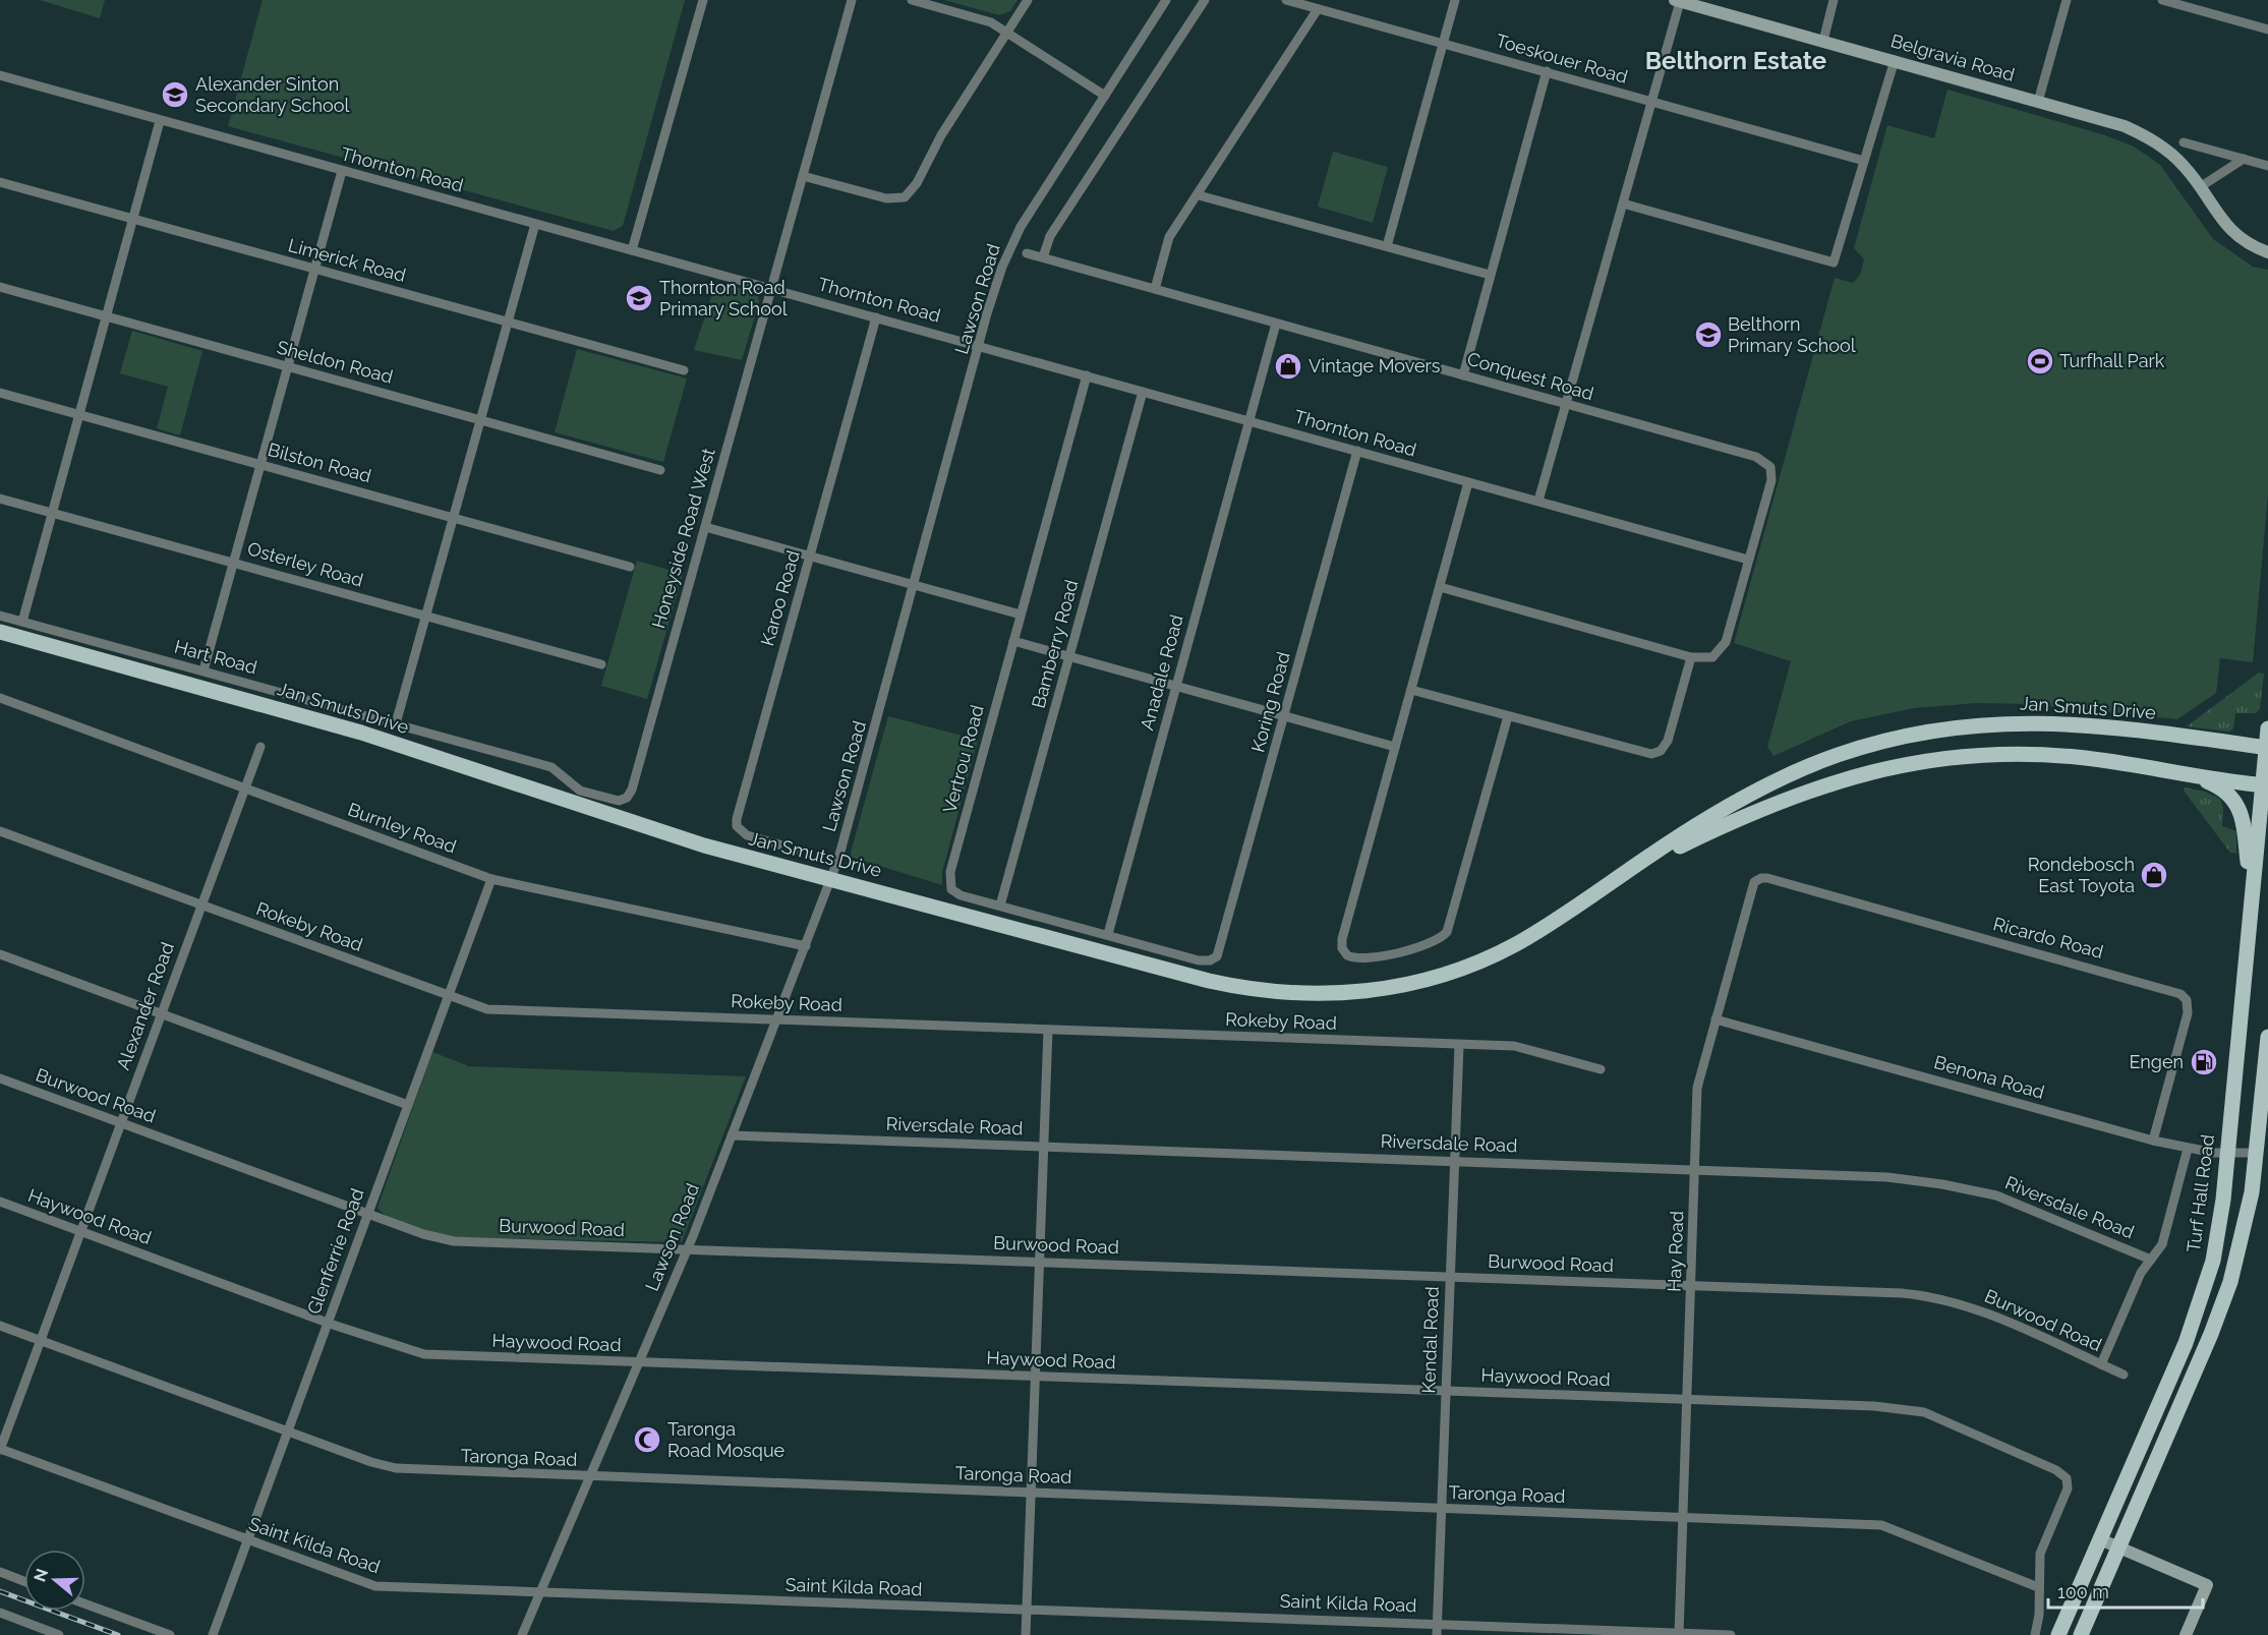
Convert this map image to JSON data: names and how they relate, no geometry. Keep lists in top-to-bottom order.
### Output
{
  "streets": {
    "main road": ["Jan Smuts Drive", "Turf Hall Road"],
    "street": [
      "Belgravia Road",
      "Toeskouer Road",
      "Thornton Road",
      "Limerick Road",
      "Lawson Road",
      "Sheldon Road",
      "Conquest Road",
      "Bilston Road",
      "Honeyside Road West",
      "Osterley Road",
      "Karoo Road",
      "Bamberry Road",
      "Hart Road",
      "Anadale Road",
      "Koring Road",
      "Vertrou Road",
      "Burnley Road",
      "Rokeby Road",
      "Ricardo Road",
      "Alexander Road",
      "Benona Road",
      "Burwood Road",
      "Riversdale Road",
      "Haywood Road",
      "Glenferrie Road",
      "Hay Road",
      "Kendal Road",
      "Taronga Road",
      "Saint Kilda Road"
    ]
  },
  "crossings": [
    ["Thornton Road", "Lawson Road"],
    ["Thornton Road", "Conquest Road"],
    ["Thornton Road", "Honeyside Road West"],
    ["Thornton Road", "Karoo Road"],
    ["Thornton Road", "Bamberry Road"],
    ["Thornton Road", "Anadale Road"],
    ["Thornton Road", "Koring Road"],
    ["Thornton Road", "Vertrou Road"],
    ["Lawson Road", "Jan Smuts Drive"],
    ["Lawson Road", "Burnley Road"],
    ["Lawson Road", "Rokeby Road"],
    ["Lawson Road", "Burwood Road"],
    ["Lawson Road", "Riversdale Road"],
    ["Lawson Road", "Haywood Road"],
    ["Lawson Road", "Taronga Road"],
    ["Lawson Road", "Saint Kilda Road"],
    ["Conquest Road", "Anadale Road"],
    ["Honeyside Road West", "Hart Road"],
    ["Bamberry Road", "Vertrou Road"],
    ["Anadale Road", "Vertrou Road"],
    ["Koring Road", "Vertrou Road"],
    ["Jan Smuts Drive", "Turf Hall Road"],
    ["Burnley Road", "Alexander Road"],
    ["Burnley Road", "Glenferrie Road"],
    ["Rokeby Road", "Alexander Road"],
    ["Rokeby Road", "Glenferrie Road"],
    ["Rokeby Road", "Kendal Road"],
    ["Ricardo Road", "Benona Road"],
    ["Ricardo Road", "Hay Road"],
    ["Alexander Road", "Burwood Road"],
    ["Alexander Road", "Haywood Road"],
    ["Alexander Road", "Taronga Road"],
    ["Alexander Road", "Saint Kilda Road"],
    ["Benona Road", "Turf Hall Road"],
    ["Benona Road", "Hay Road"],
    ["Burwood Road", "Glenferrie Road"],
    ["Burwood Road", "Hay Road"],
    ["Burwood Road", "Kendal Road"],
    ["Riversdale Road", "Hay Road"],
    ["Riversdale Road", "Kendal Road"],
    ["Haywood Road", "Glenferrie Road"],
    ["Haywood Road", "Hay Road"],
    ["Haywood Road", "Kendal Road"],
    ["Haywood Road", "Taronga Road"],
    ["Glenferrie Road", "Taronga Road"],
    ["Glenferrie Road", "Saint Kilda Road"],
    ["Hay Road", "Taronga Road"],
    ["Hay Road", "Saint Kilda Road"],
    ["Kendal Road", "Taronga Road"],
    ["Kendal Road", "Saint Kilda Road"]
  ],
  "districts": ["Belthorn Estate"],
  "places": {
    "school or university": ["Alexander Sinton Secondary School", "Thornton Road Primary School", "Belthorn Primary School"],
    "sports": ["Turfhall Park"],
    "shop": ["Vintage Movers", "Rondebosch East Toyota"],
    "fuel station": ["Engen"],
    "mosque": ["Taronga Road Mosque"]
  },
  "scale_bar": "100 m",
  "north": "left"
}
